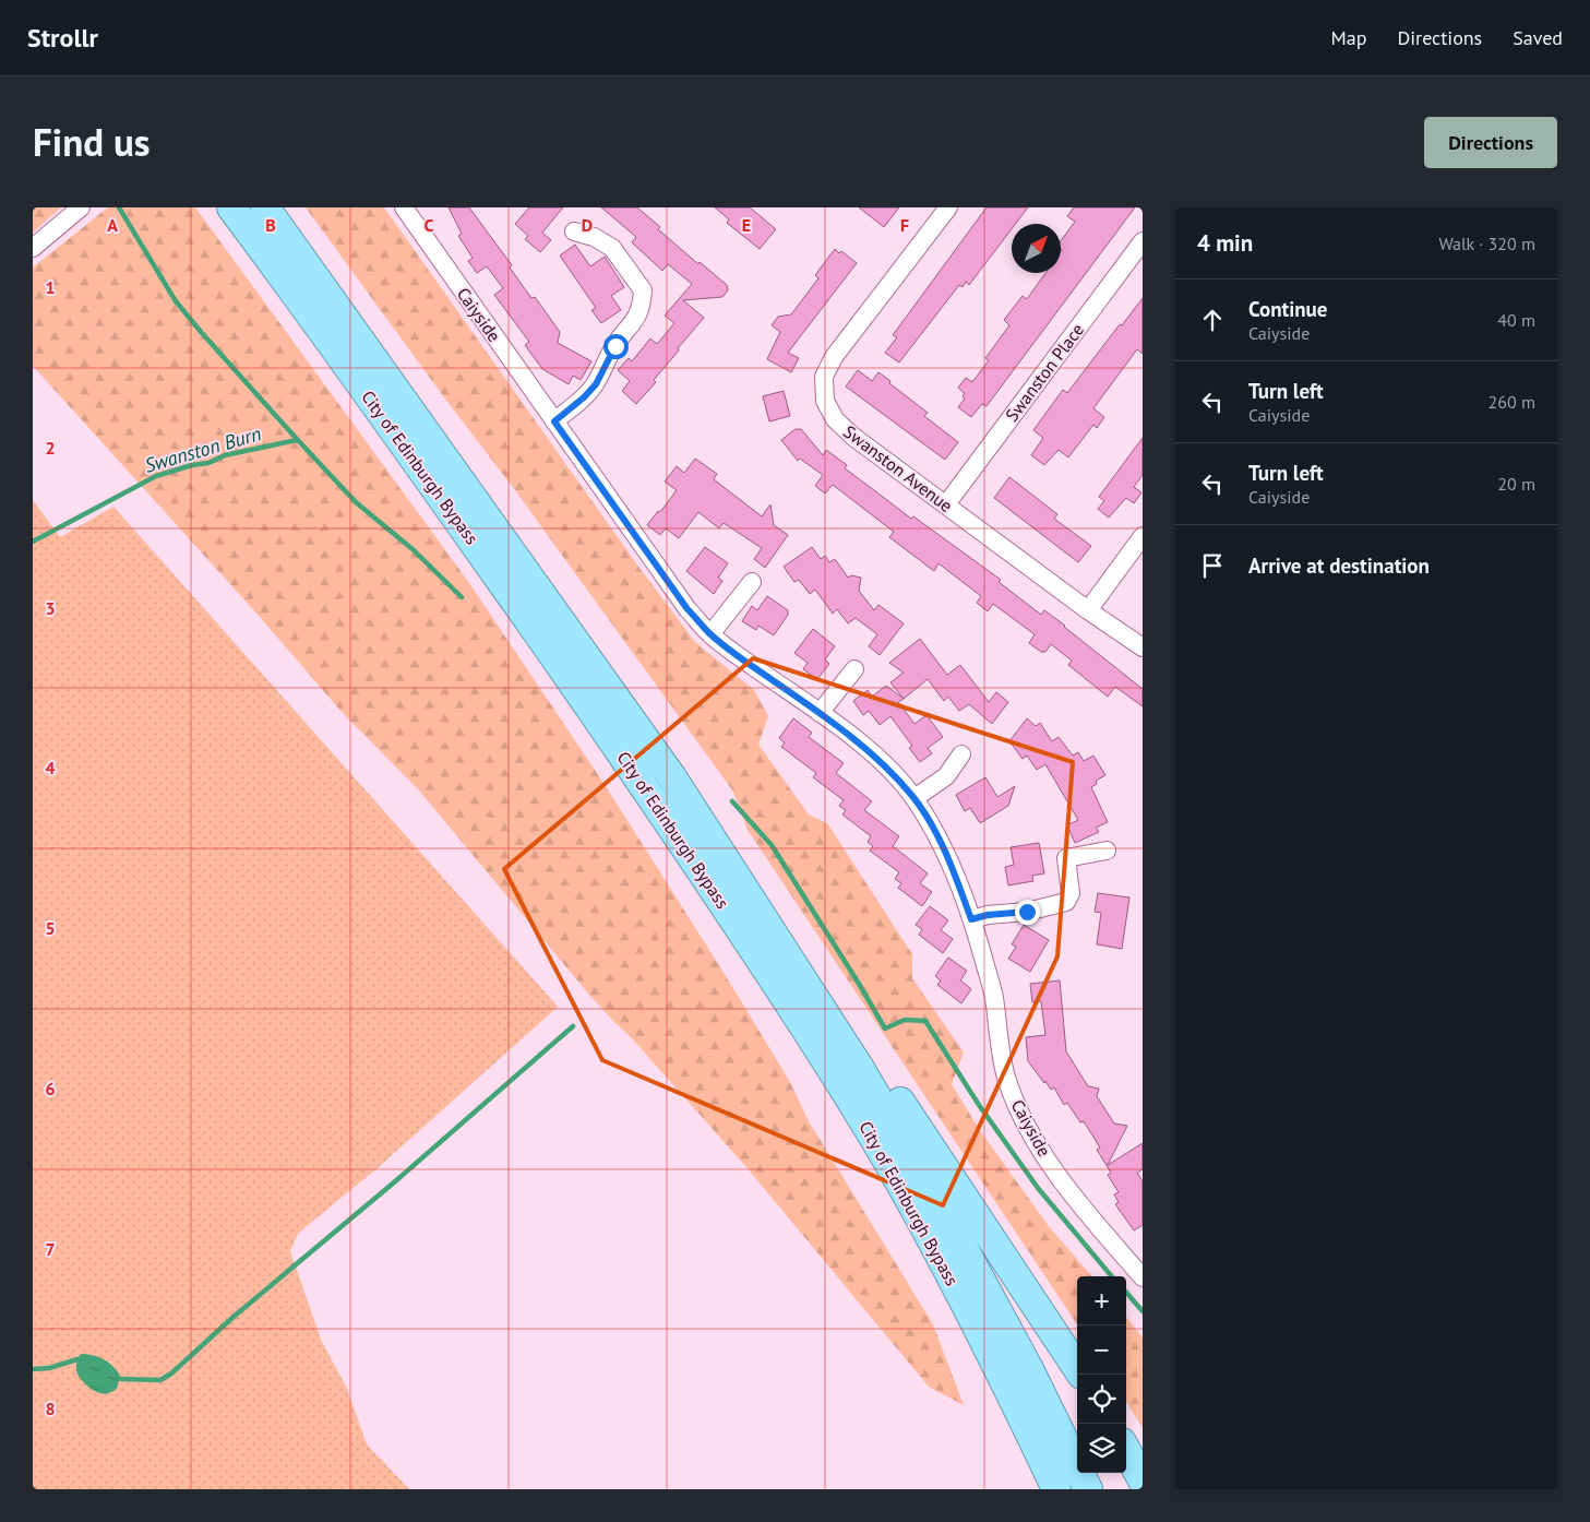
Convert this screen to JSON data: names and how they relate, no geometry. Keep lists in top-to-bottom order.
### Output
{
  "streets": {
    "highway": ["City of Edinburgh Bypass"],
    "street": ["Caiyside", "Swanston Place", "Swanston Avenue"]
  },
  "crossings": [
    ["Swanston Place", "Swanston Avenue"]
  ],
  "water": ["Swanston Burn"],
  "north": "top right",
  "page": {
    "header": "Strollr",
    "nav": ["Map", "Directions", "Saved"],
    "title": "Find us",
    "buttons": "Directions",
    "heading": ["4 min", "Walk · 320 m"],
    "list": [
      ["Continue", "Caiyside", "40 m"],
      ["Turn left", "Caiyside", "260 m"],
      ["Turn left", "Caiyside", "20 m"],
      "Arrive at destination"
    ],
    "map_buttons": ["+", "−"]
  },
  "grid": {
    "columns": [
      "A",
      "B",
      "C",
      "D",
      "E",
      "F"
    ],
    "rows": [
      "1",
      "2",
      "3",
      "4",
      "5",
      "6",
      "7",
      "8"
    ]
  }
}
